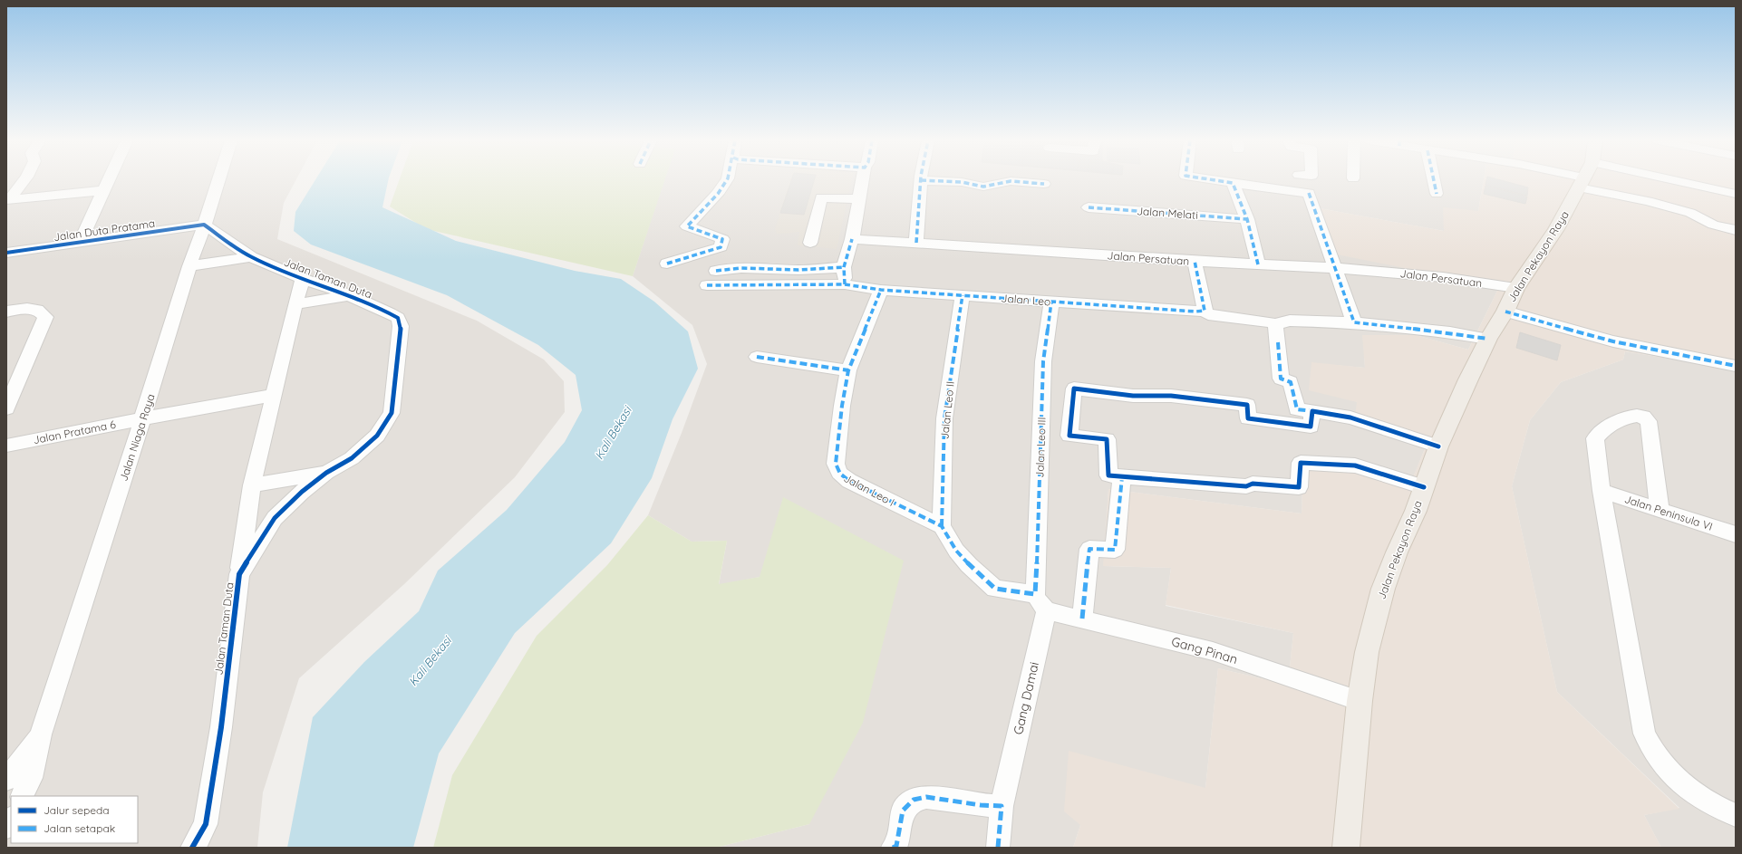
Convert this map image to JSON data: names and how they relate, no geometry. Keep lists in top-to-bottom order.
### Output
{
  "streets": {
    "main road": ["Jalan Pekayon Raya"],
    "street": [
      "Jalan Melati",
      "Jalan Duta Pratama",
      "Jalan Persatuan",
      "Jalan Taman Duta",
      "Jalan Leo",
      "Jalan Leo II",
      "Jalan Pratama 6",
      "Jalan Niaga Raya",
      "Jalan Leo III",
      "Jalan Leo I",
      "Jalan Peninsula VI",
      "Gang Pinan",
      "Gang Damai"
    ]
  },
  "crossings": [
    ["Jalan Duta Pratama", "Jalan Taman Duta"],
    ["Jalan Duta Pratama", "Jalan Niaga Raya"],
    ["Jalan Pekayon Raya", "Jalan Persatuan"],
    ["Jalan Pekayon Raya", "Gang Pinan"],
    ["Jalan Taman Duta", "Jalan Niaga Raya"],
    ["Jalan Leo", "Jalan Leo II"],
    ["Jalan Leo", "Jalan Leo III"],
    ["Jalan Leo", "Jalan Leo I"],
    ["Jalan Leo II", "Jalan Leo I"],
    ["Jalan Pratama 6", "Jalan Niaga Raya"],
    ["Jalan Leo III", "Gang Pinan"],
    ["Jalan Leo III", "Gang Damai"],
    ["Gang Pinan", "Gang Damai"]
  ],
  "water": ["Kali Bekasi"],
  "legend": ["Jalur sepeda", "Jalan setapak"]
}
